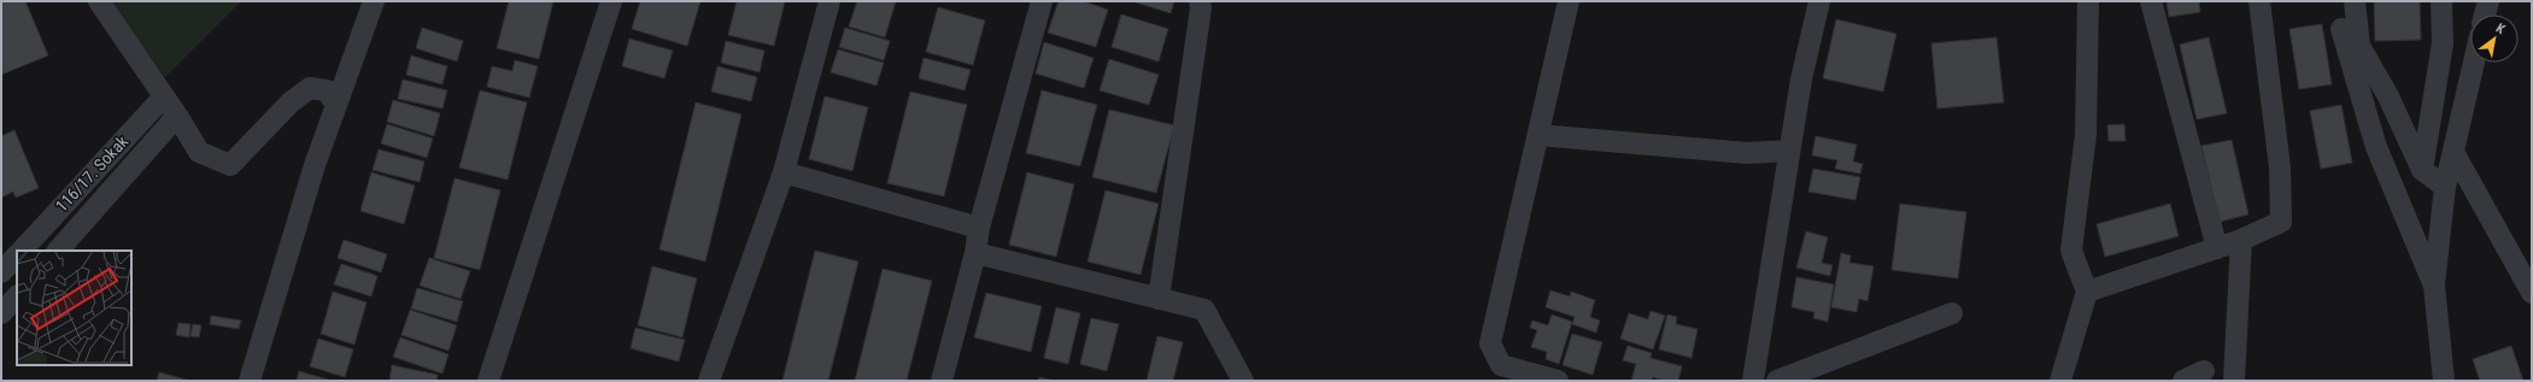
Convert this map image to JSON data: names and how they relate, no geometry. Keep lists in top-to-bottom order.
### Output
{
  "streets": {
    "street": ["116/17. Sokak"]
  },
  "north": "top right"
}
